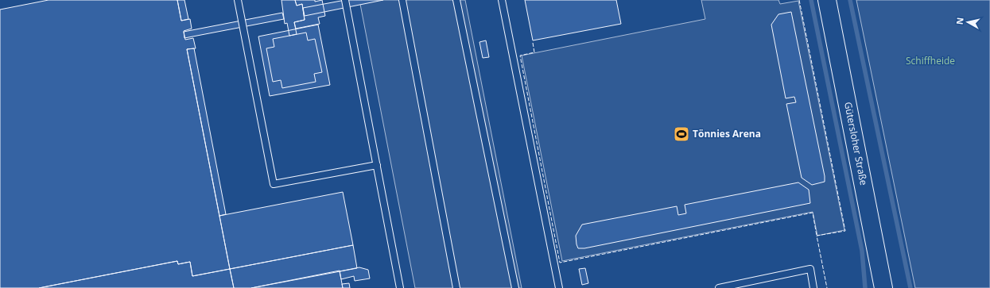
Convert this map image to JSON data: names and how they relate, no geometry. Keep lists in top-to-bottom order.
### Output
{
  "streets": {
    "main road": ["Gütersloher Straße"]
  },
  "parks": ["Schiffheide"],
  "places": {
    "sports": ["Tönnies Arena"]
  },
  "north": "left"
}
